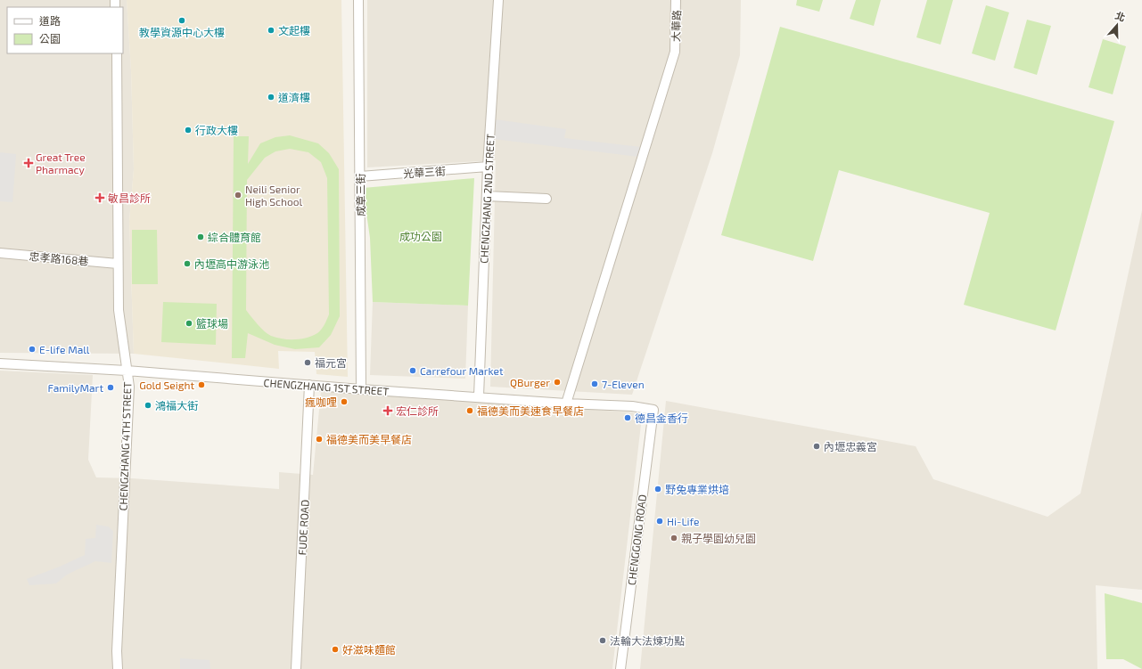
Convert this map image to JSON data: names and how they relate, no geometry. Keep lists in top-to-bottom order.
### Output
{
  "streets": {
    "street": [
      "大華路",
      "光華三街",
      "成章三街",
      "CHENGZHANG 2ND STREET",
      "忠孝路168巷",
      "CHENGZHANG 1ST STREET",
      "CHENGZHANG 4TH STREET",
      "FUDE ROAD",
      "CHENGGONG ROAD"
    ]
  },
  "crossings": [
    ["大華路", "CHENGZHANG 1ST STREET"],
    ["光華三街", "成章三街"],
    ["光華三街", "CHENGZHANG 2ND STREET"],
    ["成章三街", "CHENGZHANG 1ST STREET"],
    ["CHENGZHANG 2ND STREET", "CHENGZHANG 1ST STREET"],
    ["忠孝路168巷", "CHENGZHANG 4TH STREET"],
    ["CHENGZHANG 1ST STREET", "CHENGZHANG 4TH STREET"],
    ["CHENGZHANG 1ST STREET", "FUDE ROAD"],
    ["CHENGZHANG 1ST STREET", "CHENGGONG ROAD"]
  ],
  "parks": ["成功公園"],
  "places": {
    "other": [
      "教學資源中心大樓",
      "文起樓",
      "道濟樓",
      "行政大樓",
      "Neili Senior High School",
      "綜合體育館",
      "內壢高中游泳池",
      "籃球場",
      "E-life Mall",
      "福元宮",
      "Carrefour Market",
      "QBurger",
      "7-Eleven",
      "Gold Seight",
      "FamilyMart",
      "瘋咖哩",
      "鴻福大街",
      "福德美而美速食早餐店",
      "德昌金香行",
      "福德美而美早餐店",
      "內壢忠義宮",
      "野兔專業烘培",
      "Hi-Life",
      "親子學園幼兒園",
      "法輪大法煉功點",
      "好滋味麵館"
    ],
    "health": ["Great Tree Pharmacy", "敏昌診所", "宏仁診所"]
  },
  "legend": ["道路", "公園"],
  "north": "top"
}
